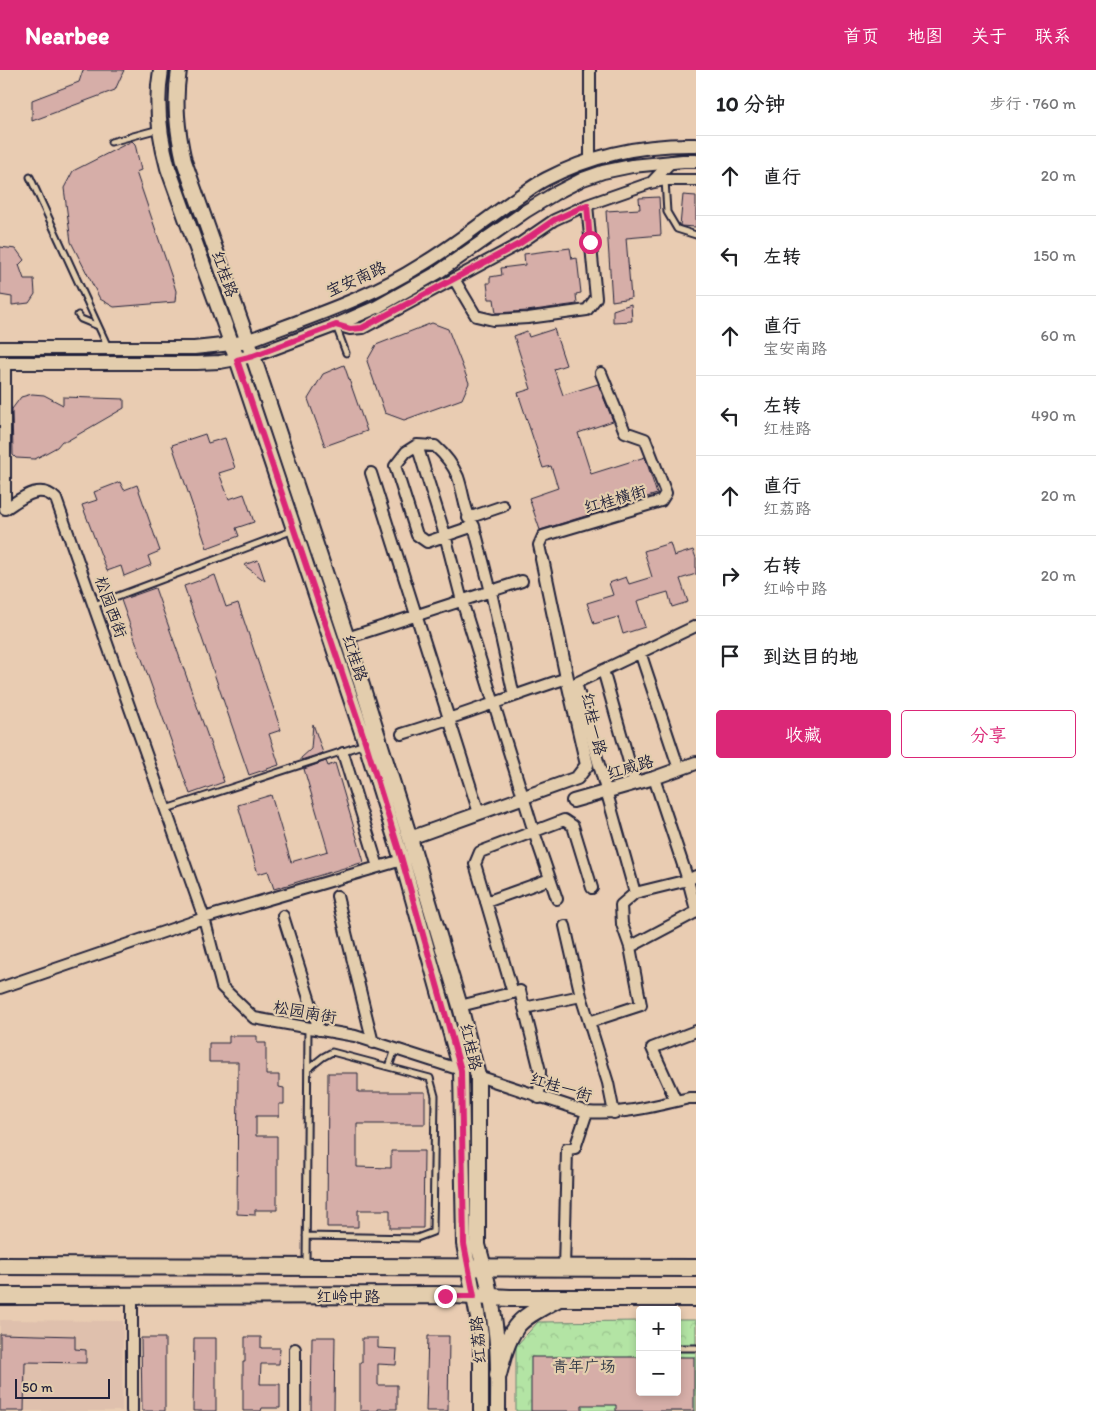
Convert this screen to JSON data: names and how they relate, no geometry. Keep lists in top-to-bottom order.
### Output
{
  "streets": {
    "main road": ["红桂路", "红岭中路", "红荔路"],
    "street": [
      "宝安南路",
      "红桂横街",
      "松园西街",
      "红桂一路",
      "红威路",
      "松园南街",
      "红桂一街"
    ]
  },
  "crossings": [
    ["红桂路", "宝安南路"],
    ["红桂路", "红桂一路"],
    ["红桂路", "松园南街"],
    ["红桂路", "红桂一街"],
    ["红桂路", "红岭中路"],
    ["红桂路", "红荔路"],
    ["宝安南路", "松园西街"],
    ["红桂横街", "红桂一路"],
    ["松园西街", "松园南街"],
    ["红岭中路", "红荔路"]
  ],
  "parks": ["青年广场"],
  "scale_bar": "50 m",
  "page": {
    "header": "Nearbee",
    "nav": [
      "首页",
      "地图",
      "关于",
      "联系"
    ],
    "heading": ["10 分钟", "步行 · 760 m"],
    "list": [
      ["直行", "20 m"],
      ["左转", "150 m"],
      ["直行", "宝安南路", "60 m"],
      ["左转", "红桂路", "490 m"],
      ["直行", "红荔路", "20 m"],
      ["右转", "红岭中路", "20 m"],
      "到达目的地"
    ],
    "buttons": ["收藏", "分享"],
    "map_buttons": ["+", "−"],
    "scale": "50 m"
  }
}
